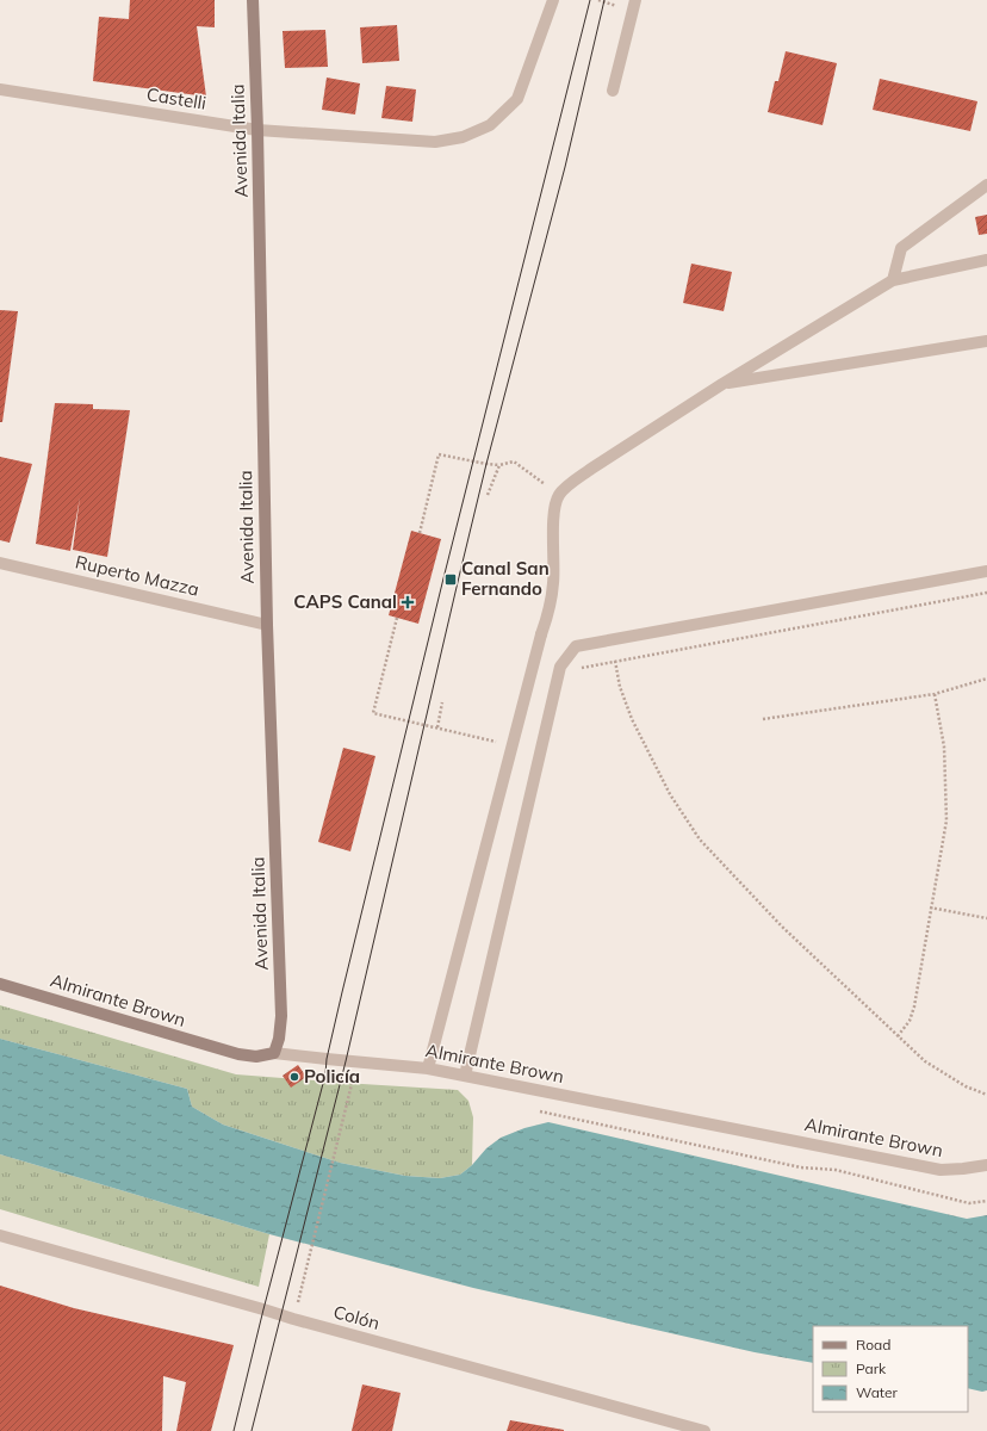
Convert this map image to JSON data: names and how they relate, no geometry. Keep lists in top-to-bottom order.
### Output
{
  "streets": {
    "street": [
      "Castelli",
      "Avenida Italia",
      "Ruperto Mazza",
      "Almirante Brown",
      "Colón"
    ]
  },
  "crossings": [
    ["Castelli", "Avenida Italia"],
    ["Avenida Italia", "Ruperto Mazza"],
    ["Avenida Italia", "Almirante Brown"]
  ],
  "places": {
    "transit": ["Canal San Fernando"],
    "health": ["CAPS Canal"],
    "other": ["Policía"]
  },
  "legend": ["Road", "Park", "Water"]
}
